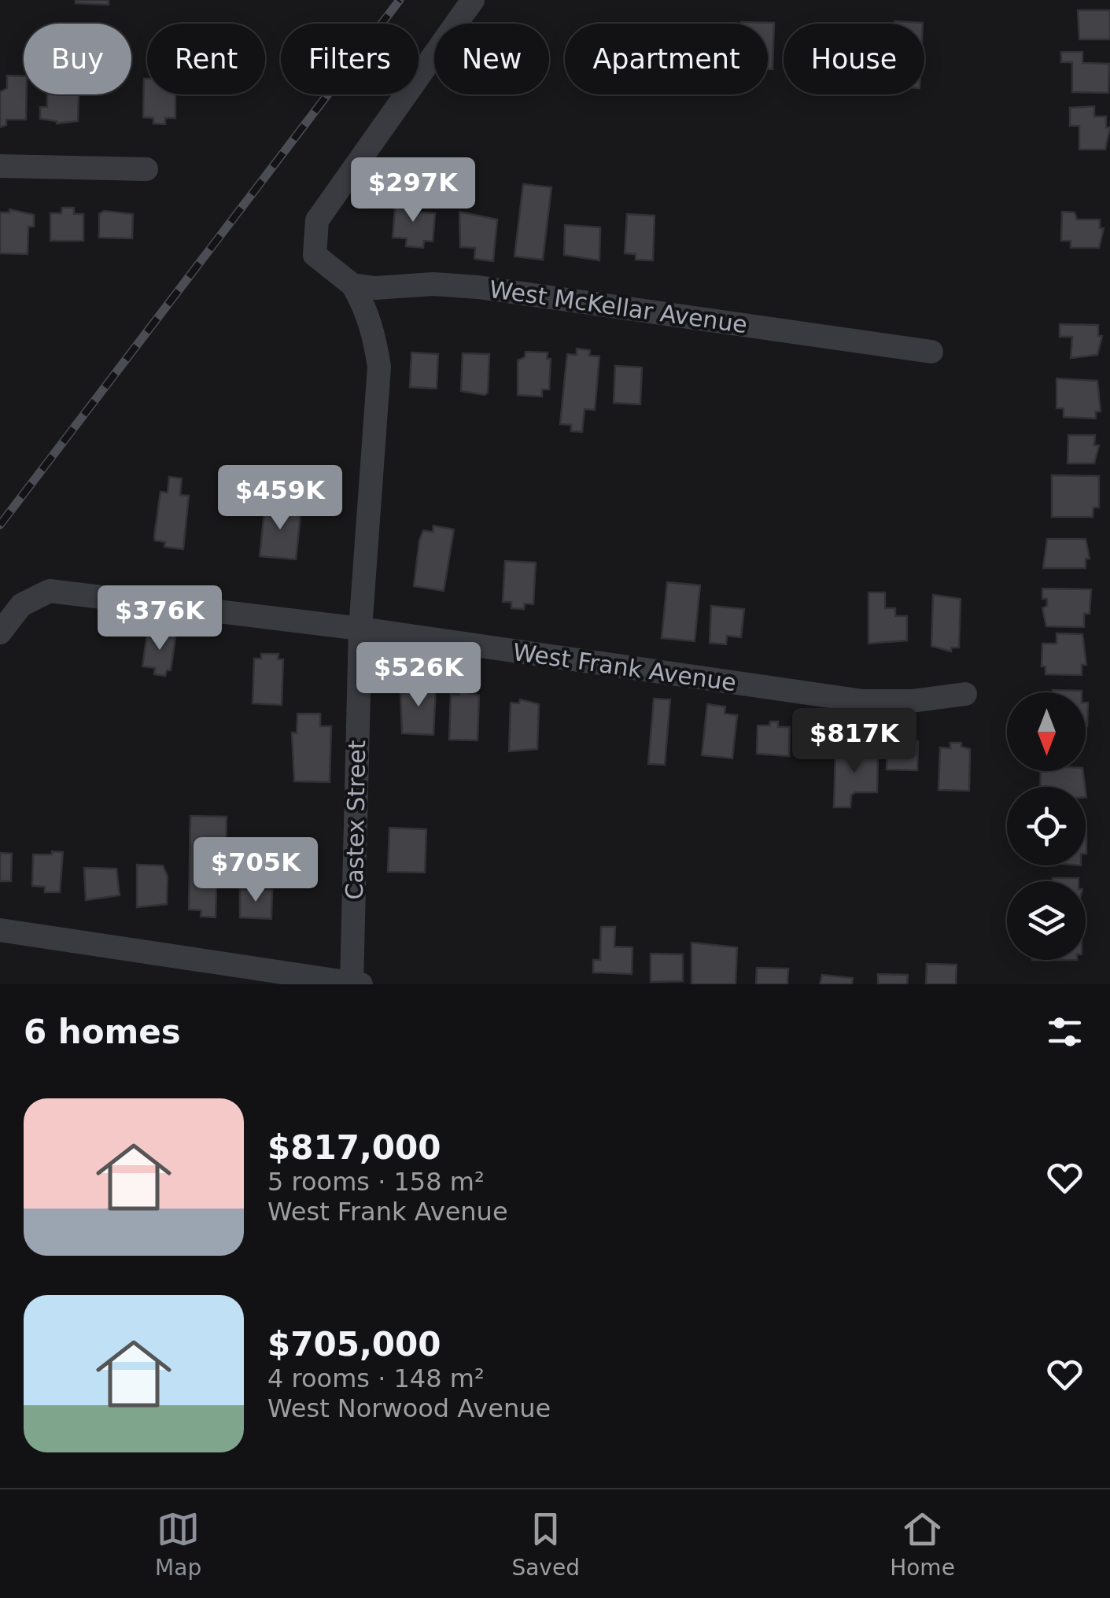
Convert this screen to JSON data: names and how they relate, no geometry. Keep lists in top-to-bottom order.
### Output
{
  "streets": {
    "street": ["West McKellar Avenue", "West Frank Avenue", "Castex Street"]
  },
  "crossings": [
    ["West McKellar Avenue", "Castex Street"],
    ["West Frank Avenue", "Castex Street"]
  ],
  "north": "bottom",
  "page": {
    "chip": [
      "Buy",
      "Rent",
      "Filters",
      "New",
      "Apartment",
      "House"
    ],
    "price": [
      "$297K",
      "$459K",
      "$376K",
      "$526K",
      "$817K",
      "$705K"
    ],
    "heading": "6 homes",
    "list": [
      {
        "name": "$817,000",
        "note": "5 rooms · 158 m² · West Frank Avenue"
      },
      {
        "name": "$705,000",
        "note": "4 rooms · 148 m² · West Norwood Avenue"
      }
    ],
    "tabs": ["Map", "Saved", "Home"]
  }
}
